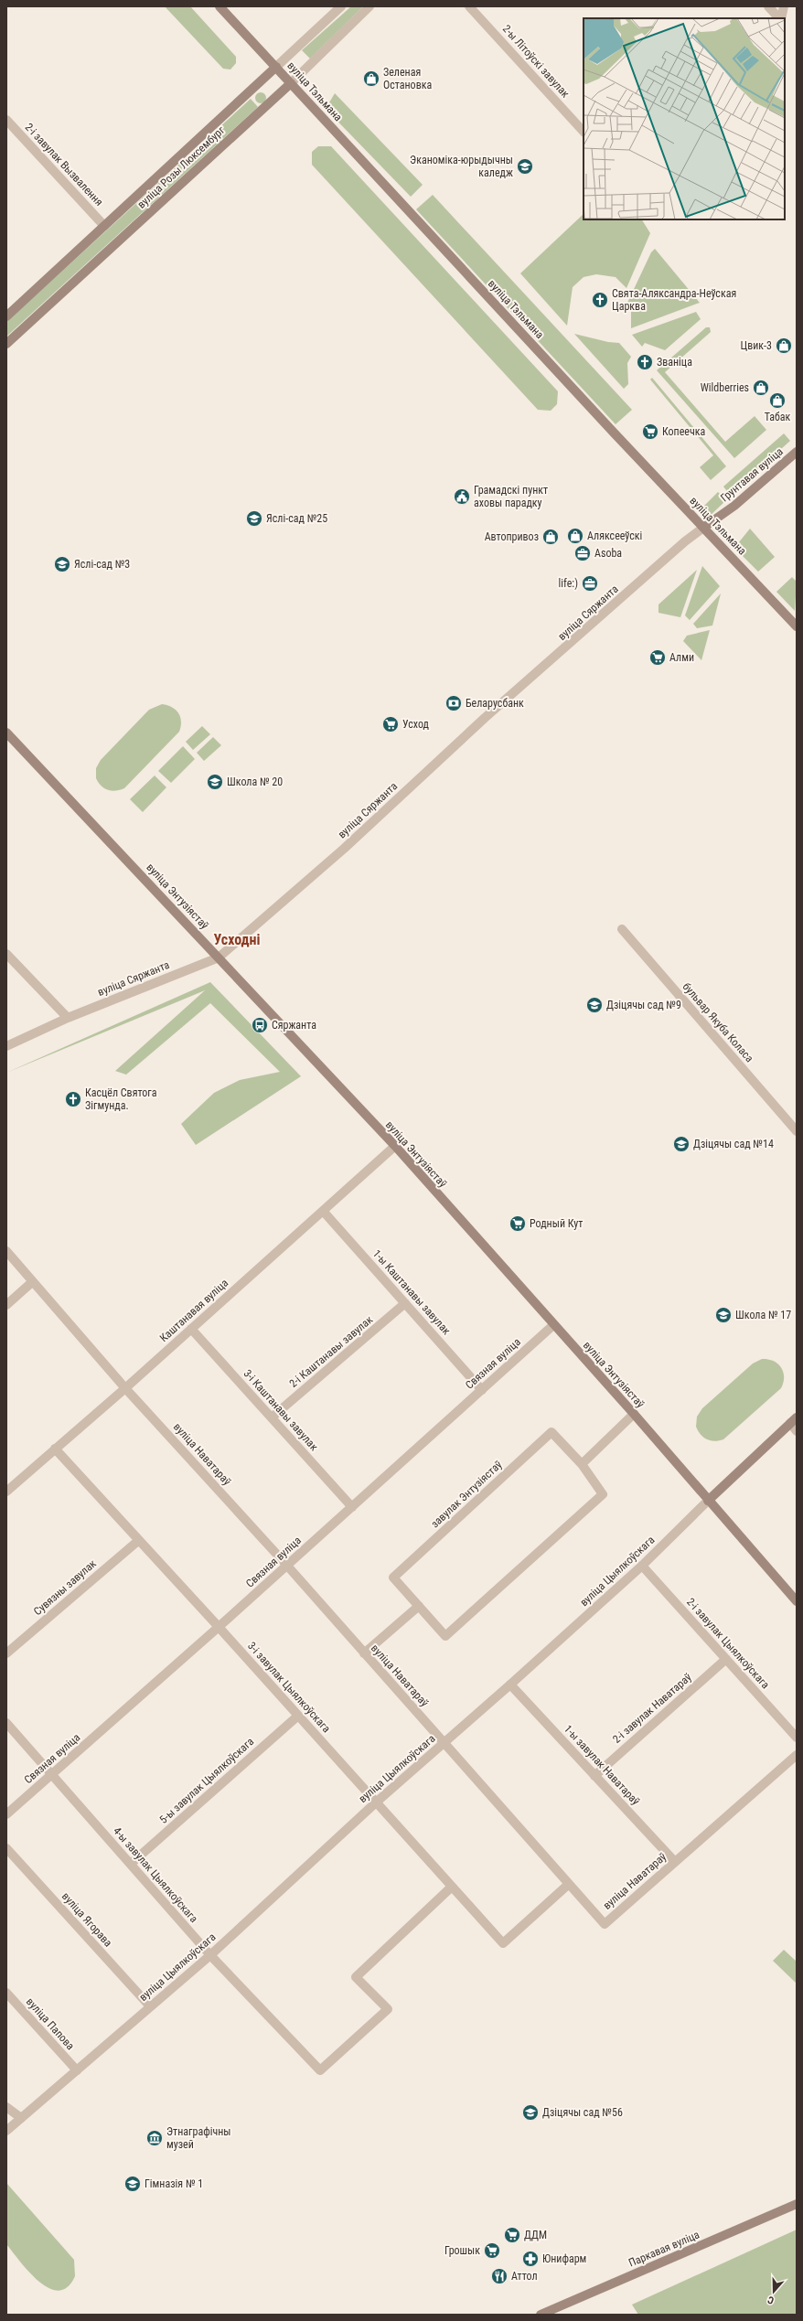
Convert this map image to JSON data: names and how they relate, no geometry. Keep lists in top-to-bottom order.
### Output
{
  "streets": {
    "main road": [
      "вуліца Тэльмана",
      "вуліца Розы Люксембург",
      "Грунтавая вуліца",
      "вуліца Энтузіястаў",
      "вуліца Цыялкоўскага",
      "Паркавая вуліца"
    ],
    "street": [
      "2-ы Літоўскі завулак",
      "2-і завулак Вызвалення",
      "вуліца Сяржанта",
      "бульвар Якуба Коласа",
      "1-ы Каштанавы завулак",
      "Каштанавая вуліца",
      "2-і Каштанавы завулак",
      "Связная вуліца",
      "3-і Каштанавы завулак",
      "вуліца Наватараў",
      "завулак Энтузіястаў",
      "Сувязны завулак",
      "2-і завулак Цыялкоўскага",
      "3-і завулак Цыялкоўскага",
      "2-і завулак Наватараў",
      "1-ы завулак Наватараў",
      "5-ы завулак Цыялкоўскага",
      "4-ы завулак Цыялкоўскага",
      "вуліца Ягорава",
      "вуліца Папова"
    ]
  },
  "crossings": [
    ["вуліца Тэльмана", "вуліца Розы Люксембург"],
    ["вуліца Тэльмана", "Грунтавая вуліца"],
    ["вуліца Тэльмана", "вуліца Сяржанта"],
    ["2-і завулак Вызвалення", "вуліца Розы Люксембург"],
    ["Грунтавая вуліца", "вуліца Сяржанта"],
    ["вуліца Сяржанта", "вуліца Энтузіястаў"],
    ["вуліца Энтузіястаў", "Каштанавая вуліца"],
    ["вуліца Энтузіястаў", "Связная вуліца"],
    ["вуліца Энтузіястаў", "вуліца Цыялкоўскага"],
    ["1-ы Каштанавы завулак", "Каштанавая вуліца"],
    ["1-ы Каштанавы завулак", "2-і Каштанавы завулак"],
    ["1-ы Каштанавы завулак", "Связная вуліца"],
    ["Каштанавая вуліца", "3-і Каштанавы завулак"],
    ["Каштанавая вуліца", "вуліца Наватараў"],
    ["Каштанавая вуліца", "3-і завулак Цыялкоўскага"],
    ["2-і Каштанавы завулак", "3-і Каштанавы завулак"],
    ["Связная вуліца", "3-і Каштанавы завулак"],
    ["Связная вуліца", "вуліца Наватараў"],
    ["Связная вуліца", "3-і завулак Цыялкоўскага"],
    ["Связная вуліца", "4-ы завулак Цыялкоўскага"],
    ["вуліца Наватараў", "вуліца Цыялкоўскага"],
    ["вуліца Наватараў", "3-і завулак Цыялкоўскага"],
    ["вуліца Наватараў", "1-ы завулак Наватараў"],
    ["вуліца Цыялкоўскага", "2-і завулак Цыялкоўскага"],
    ["вуліца Цыялкоўскага", "3-і завулак Цыялкоўскага"],
    ["вуліца Цыялкоўскага", "1-ы завулак Наватараў"],
    ["вуліца Цыялкоўскага", "4-ы завулак Цыялкоўскага"],
    ["вуліца Цыялкоўскага", "вуліца Ягорава"],
    ["вуліца Цыялкоўскага", "вуліца Папова"],
    ["Сувязны завулак", "3-і завулак Цыялкоўскага"],
    ["2-і завулак Цыялкоўскага", "2-і завулак Наватараў"],
    ["3-і завулак Цыялкоўскага", "5-ы завулак Цыялкоўскага"],
    ["3-і завулак Цыялкоўскага", "4-ы завулак Цыялкоўскага"],
    ["2-і завулак Наватараў", "1-ы завулак Наватараў"],
    ["5-ы завулак Цыялкоўскага", "4-ы завулак Цыялкоўскага"]
  ],
  "districts": ["Усходні"],
  "places": {
    "shop": [
      "Зеленая Остановка",
      "Цвик-3",
      "Wildberries",
      "Табак",
      "Аляксееўскі",
      "Автопривоз"
    ],
    "school or university": [
      "Эканоміка-юрыдычны каледж",
      "Яслі-сад №25",
      "Яслі-сад №3",
      "Школа № 20",
      "Дзіцячы сад №9",
      "Дзіцячы сад №14",
      "Школа № 17",
      "Дзіцячы сад №56",
      "Гімназія № 1"
    ],
    "church": ["Свята-Аляксандра-Неўская Царква", "Званіца", "Касцёл Святога Зігмунда."],
    "supermarket": [
      "Копеечка",
      "Алми",
      "Усход",
      "Родный Кут",
      "ДДМ",
      "Грошык"
    ],
    "public building": ["Грамадскі пункт аховы парадку"],
    "office": ["Asoba", "life:)"],
    "bank": ["Беларусбанк"],
    "bus stop": ["Сяржанта"],
    "museum": ["Этнаграфічны музей"],
    "pharmacy": ["Юнифарм"],
    "restaurant": ["Аттол"]
  },
  "north": "bottom"
}
